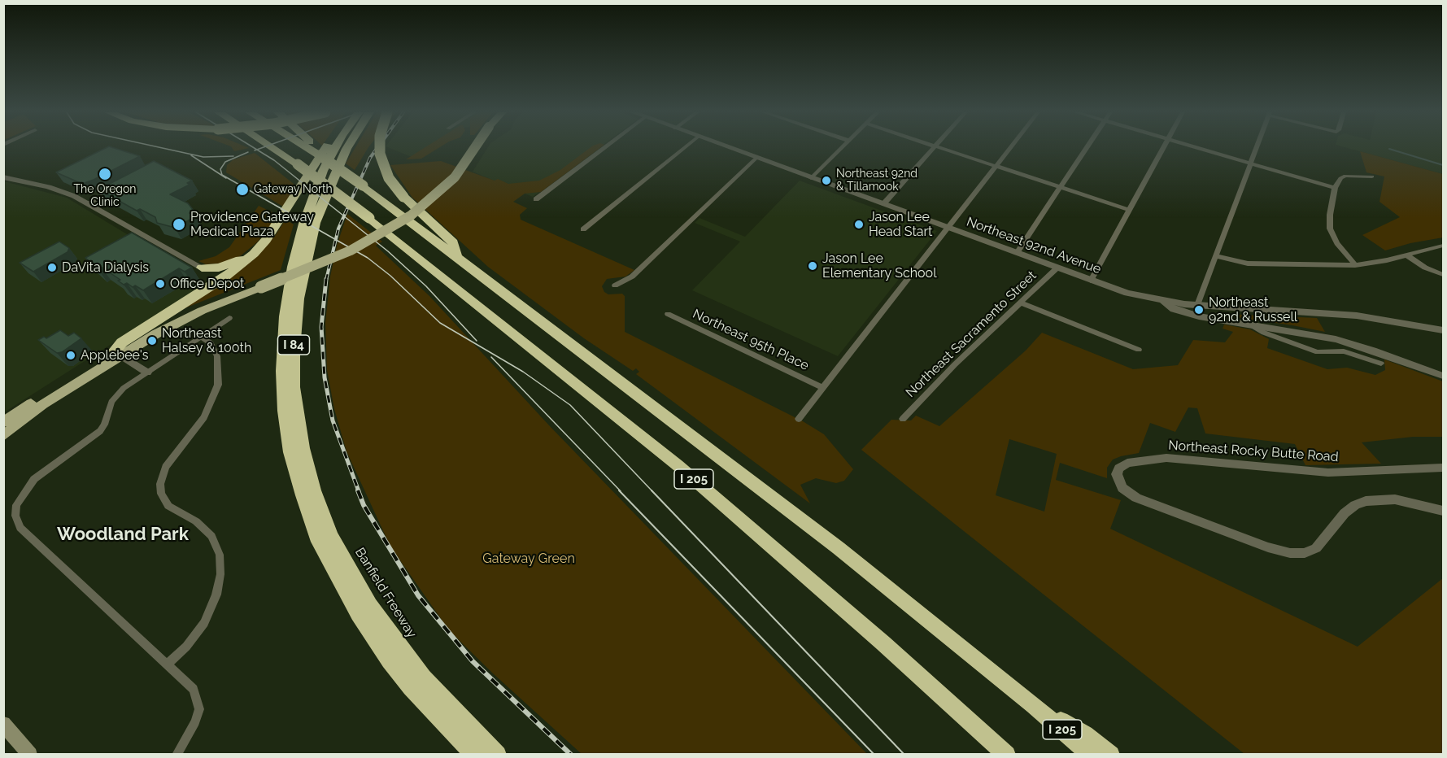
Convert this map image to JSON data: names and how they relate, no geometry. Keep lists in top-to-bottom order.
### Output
{
  "streets": {
    "highway": ["I 84", "I 205", "Banfield Freeway"],
    "street": [
      "Northeast 92nd Avenue",
      "Northeast Sacramento Street",
      "Northeast 95th Place",
      "Northeast Rocky Butte Road"
    ]
  },
  "crossings": [
    ["Northeast 92nd Avenue", "Northeast Sacramento Street"]
  ],
  "districts": ["Woodland Park"],
  "parks": ["Gateway Green"],
  "places": [
    "The Oregon Clinic",
    "Northeast 92nd & Tillamook",
    "Gateway North",
    "Providence Gateway Medical Plaza",
    "Jason Lee Head Start",
    "Jason Lee Elementary School",
    "DaVita Dialysis",
    "Office Depot",
    "Northeast 92nd & Russell",
    "Northeast Halsey & 100th",
    "Applebee's"
  ]
}
